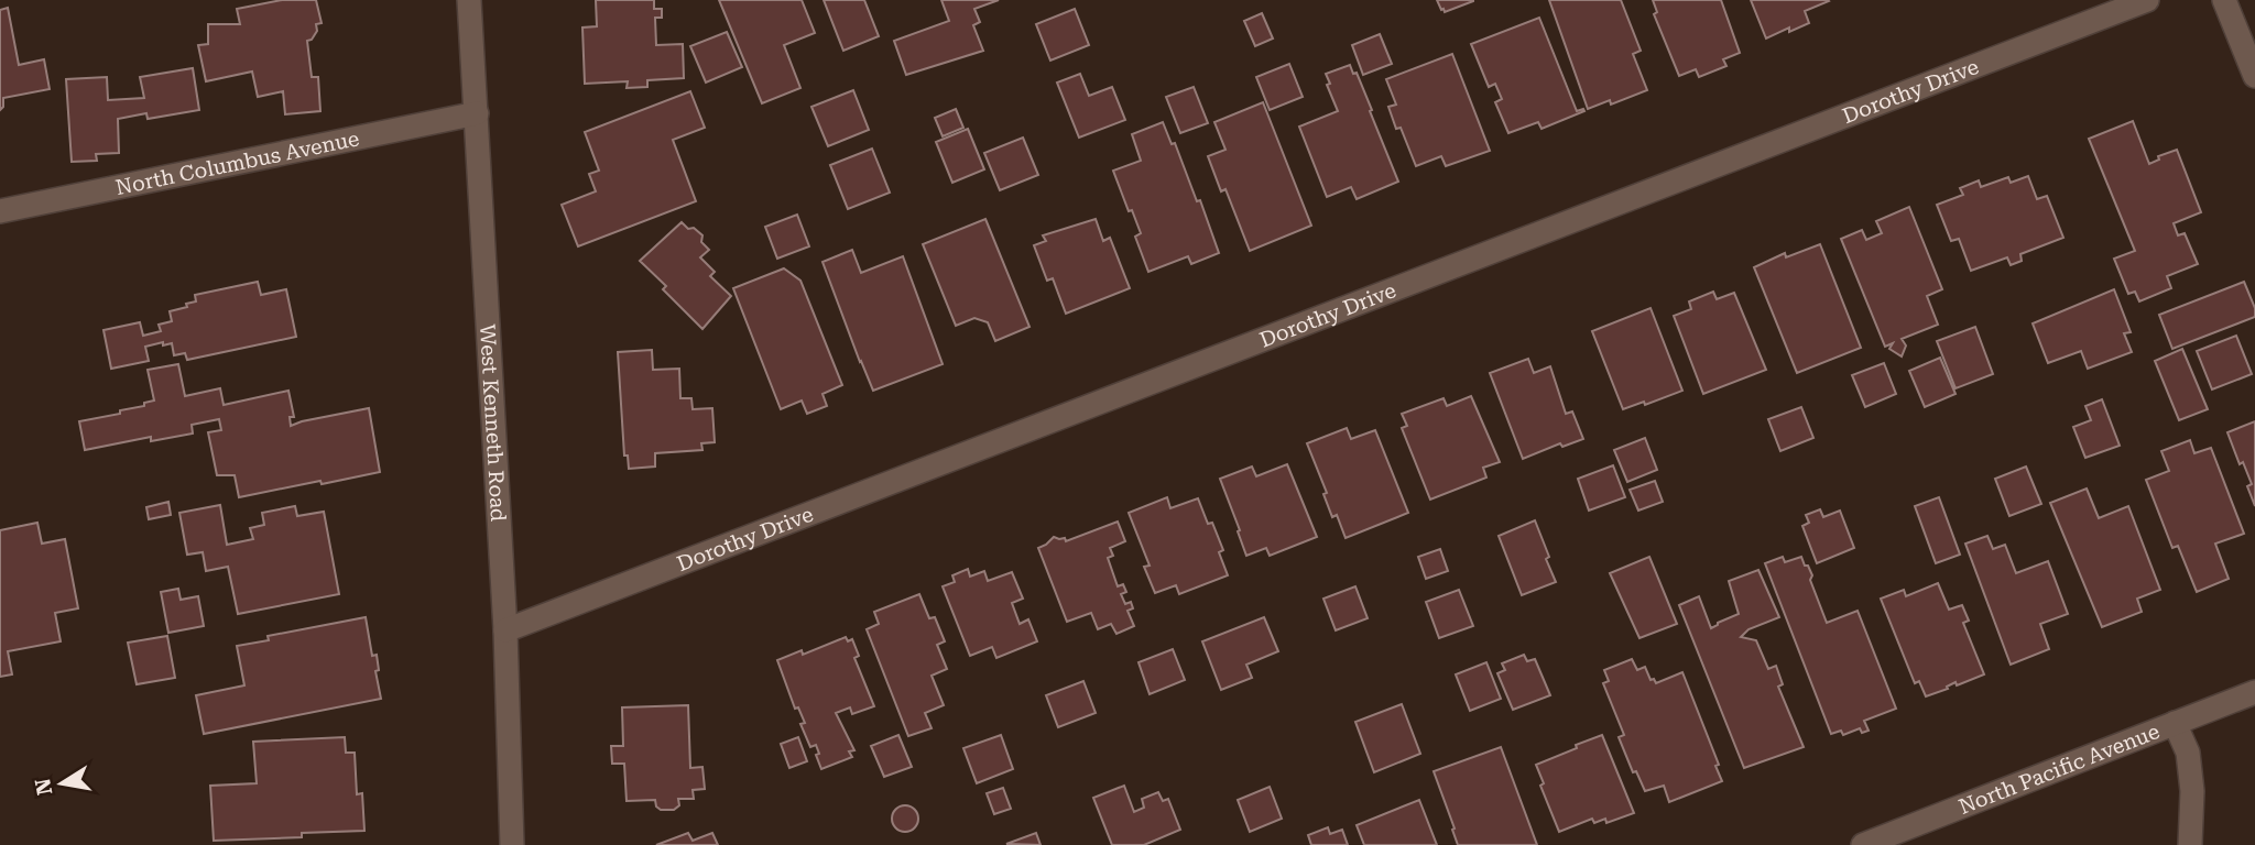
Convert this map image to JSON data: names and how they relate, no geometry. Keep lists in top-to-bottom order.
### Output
{
  "streets": {
    "street": [
      "Dorothy Drive",
      "North Columbus Avenue",
      "West Kenneth Road",
      "North Pacific Avenue"
    ]
  },
  "crossings": [
    ["Dorothy Drive", "West Kenneth Road"],
    ["North Columbus Avenue", "West Kenneth Road"]
  ],
  "north": "left"
}
